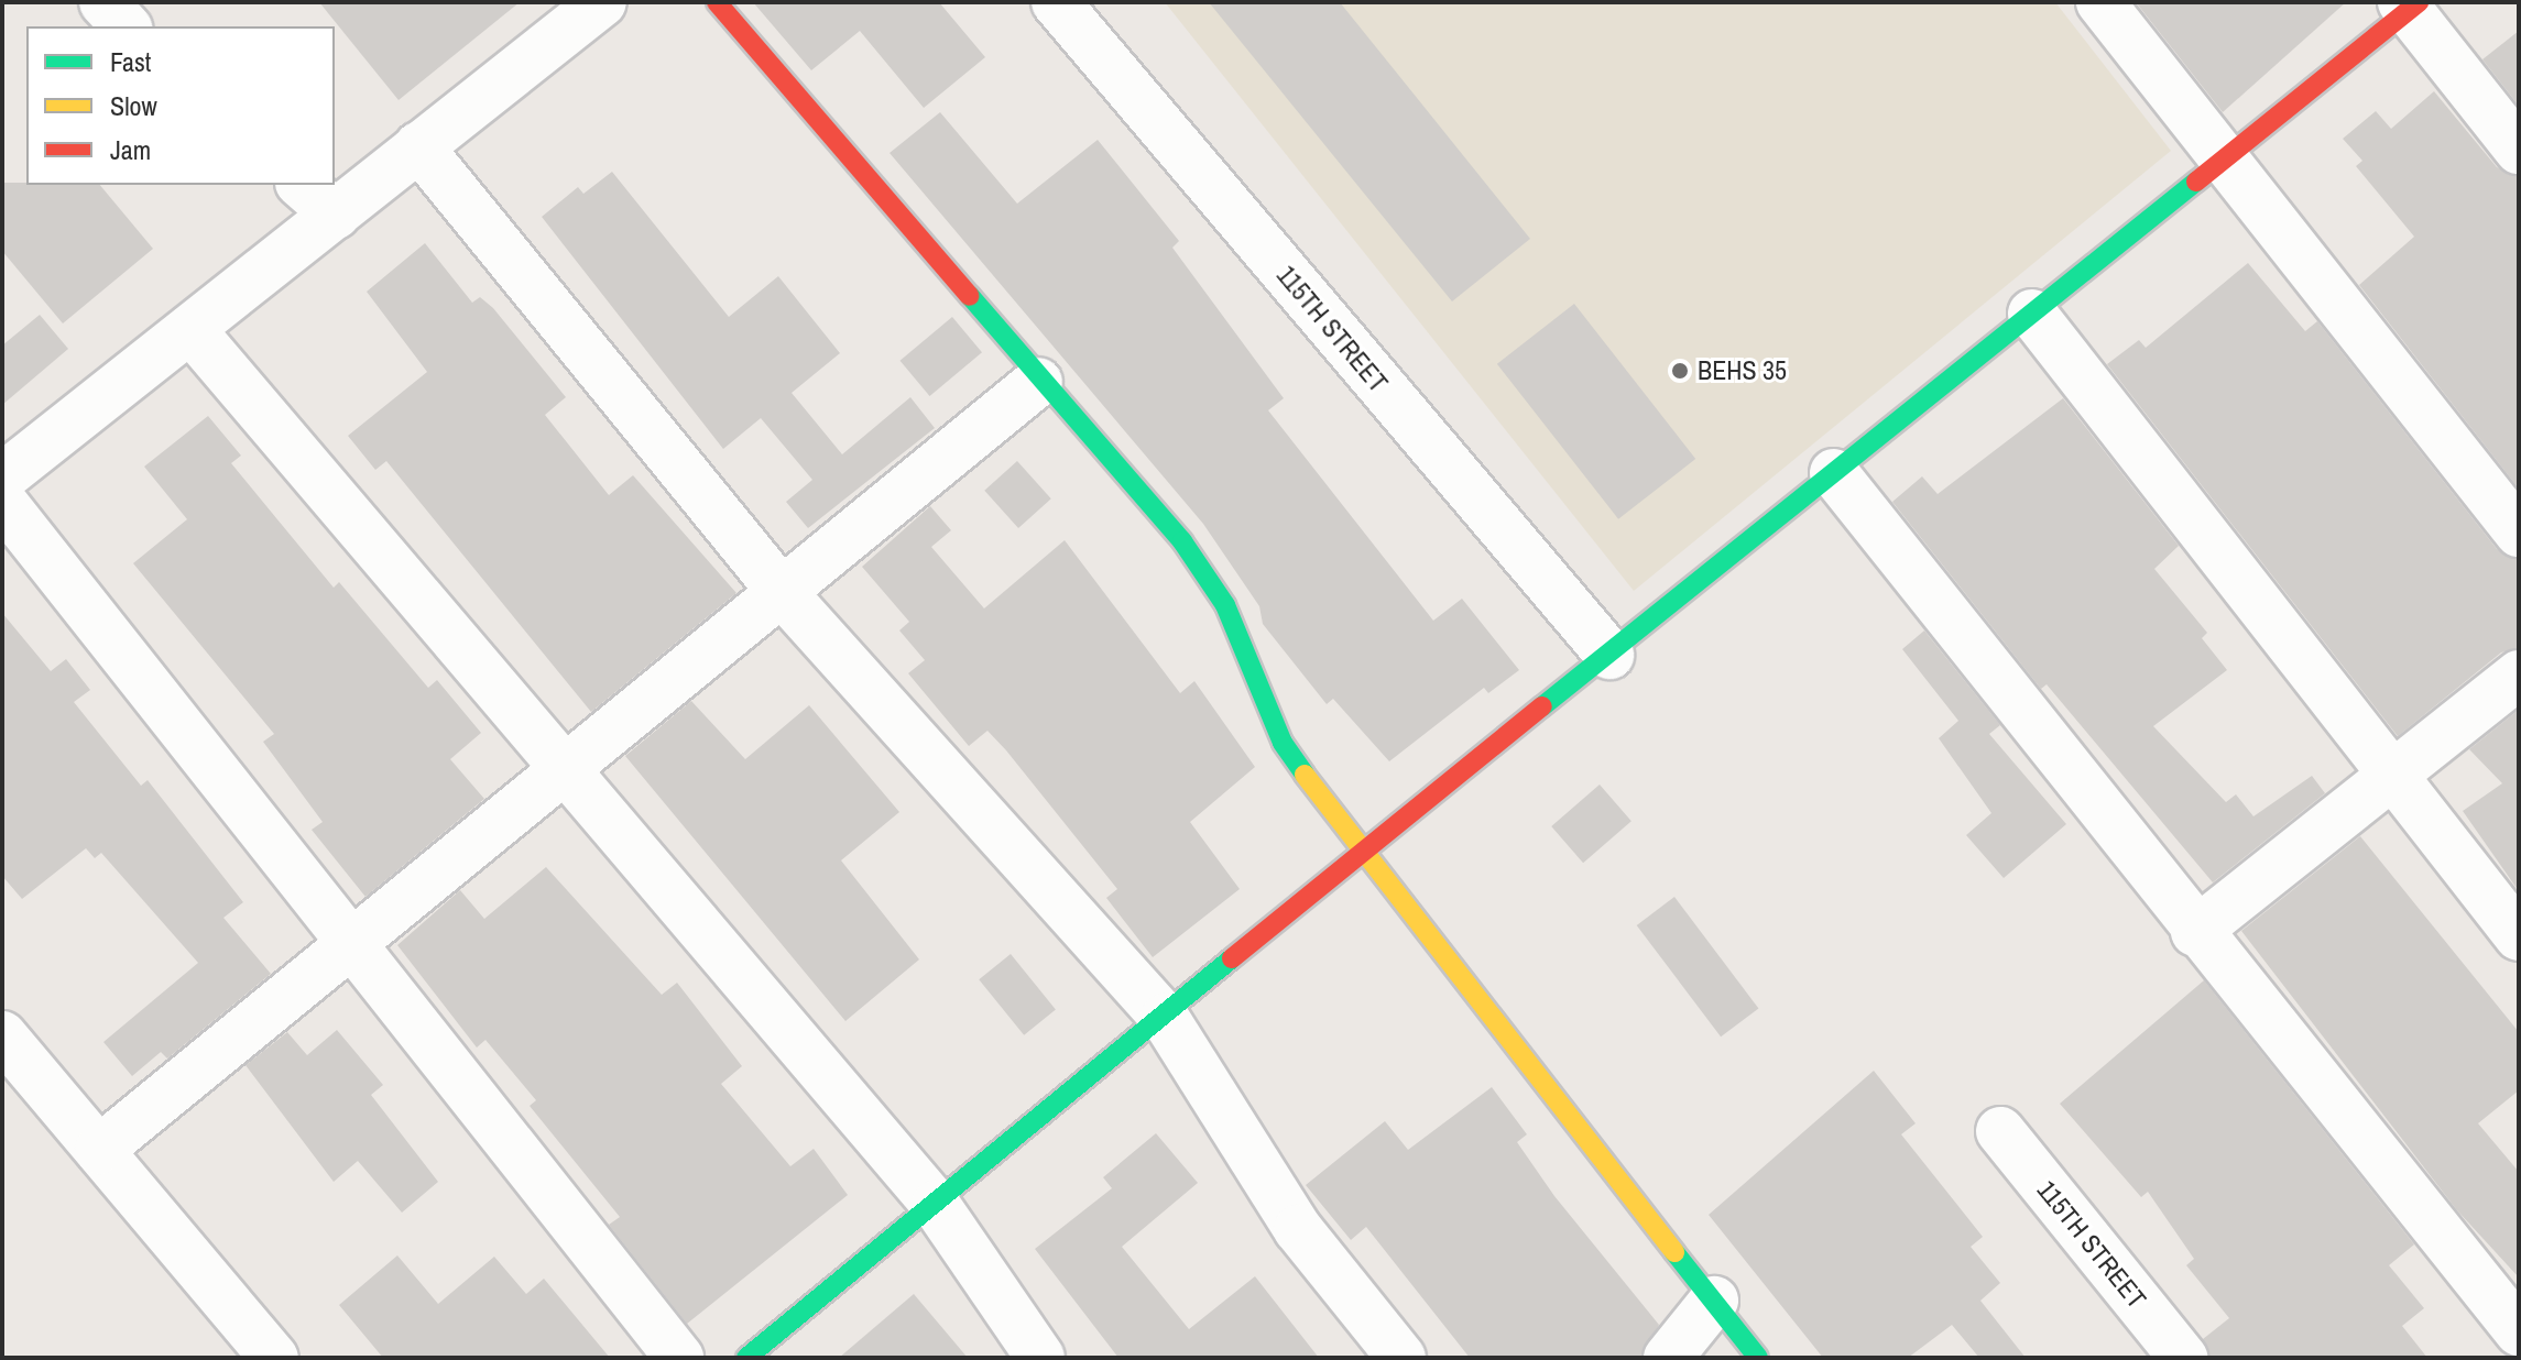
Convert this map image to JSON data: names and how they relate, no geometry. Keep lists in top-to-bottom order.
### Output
{
  "streets": {
    "street": ["115TH STREET"]
  },
  "places": ["BEHS 35"],
  "legend": ["Fast", "Slow", "Jam"]
}
